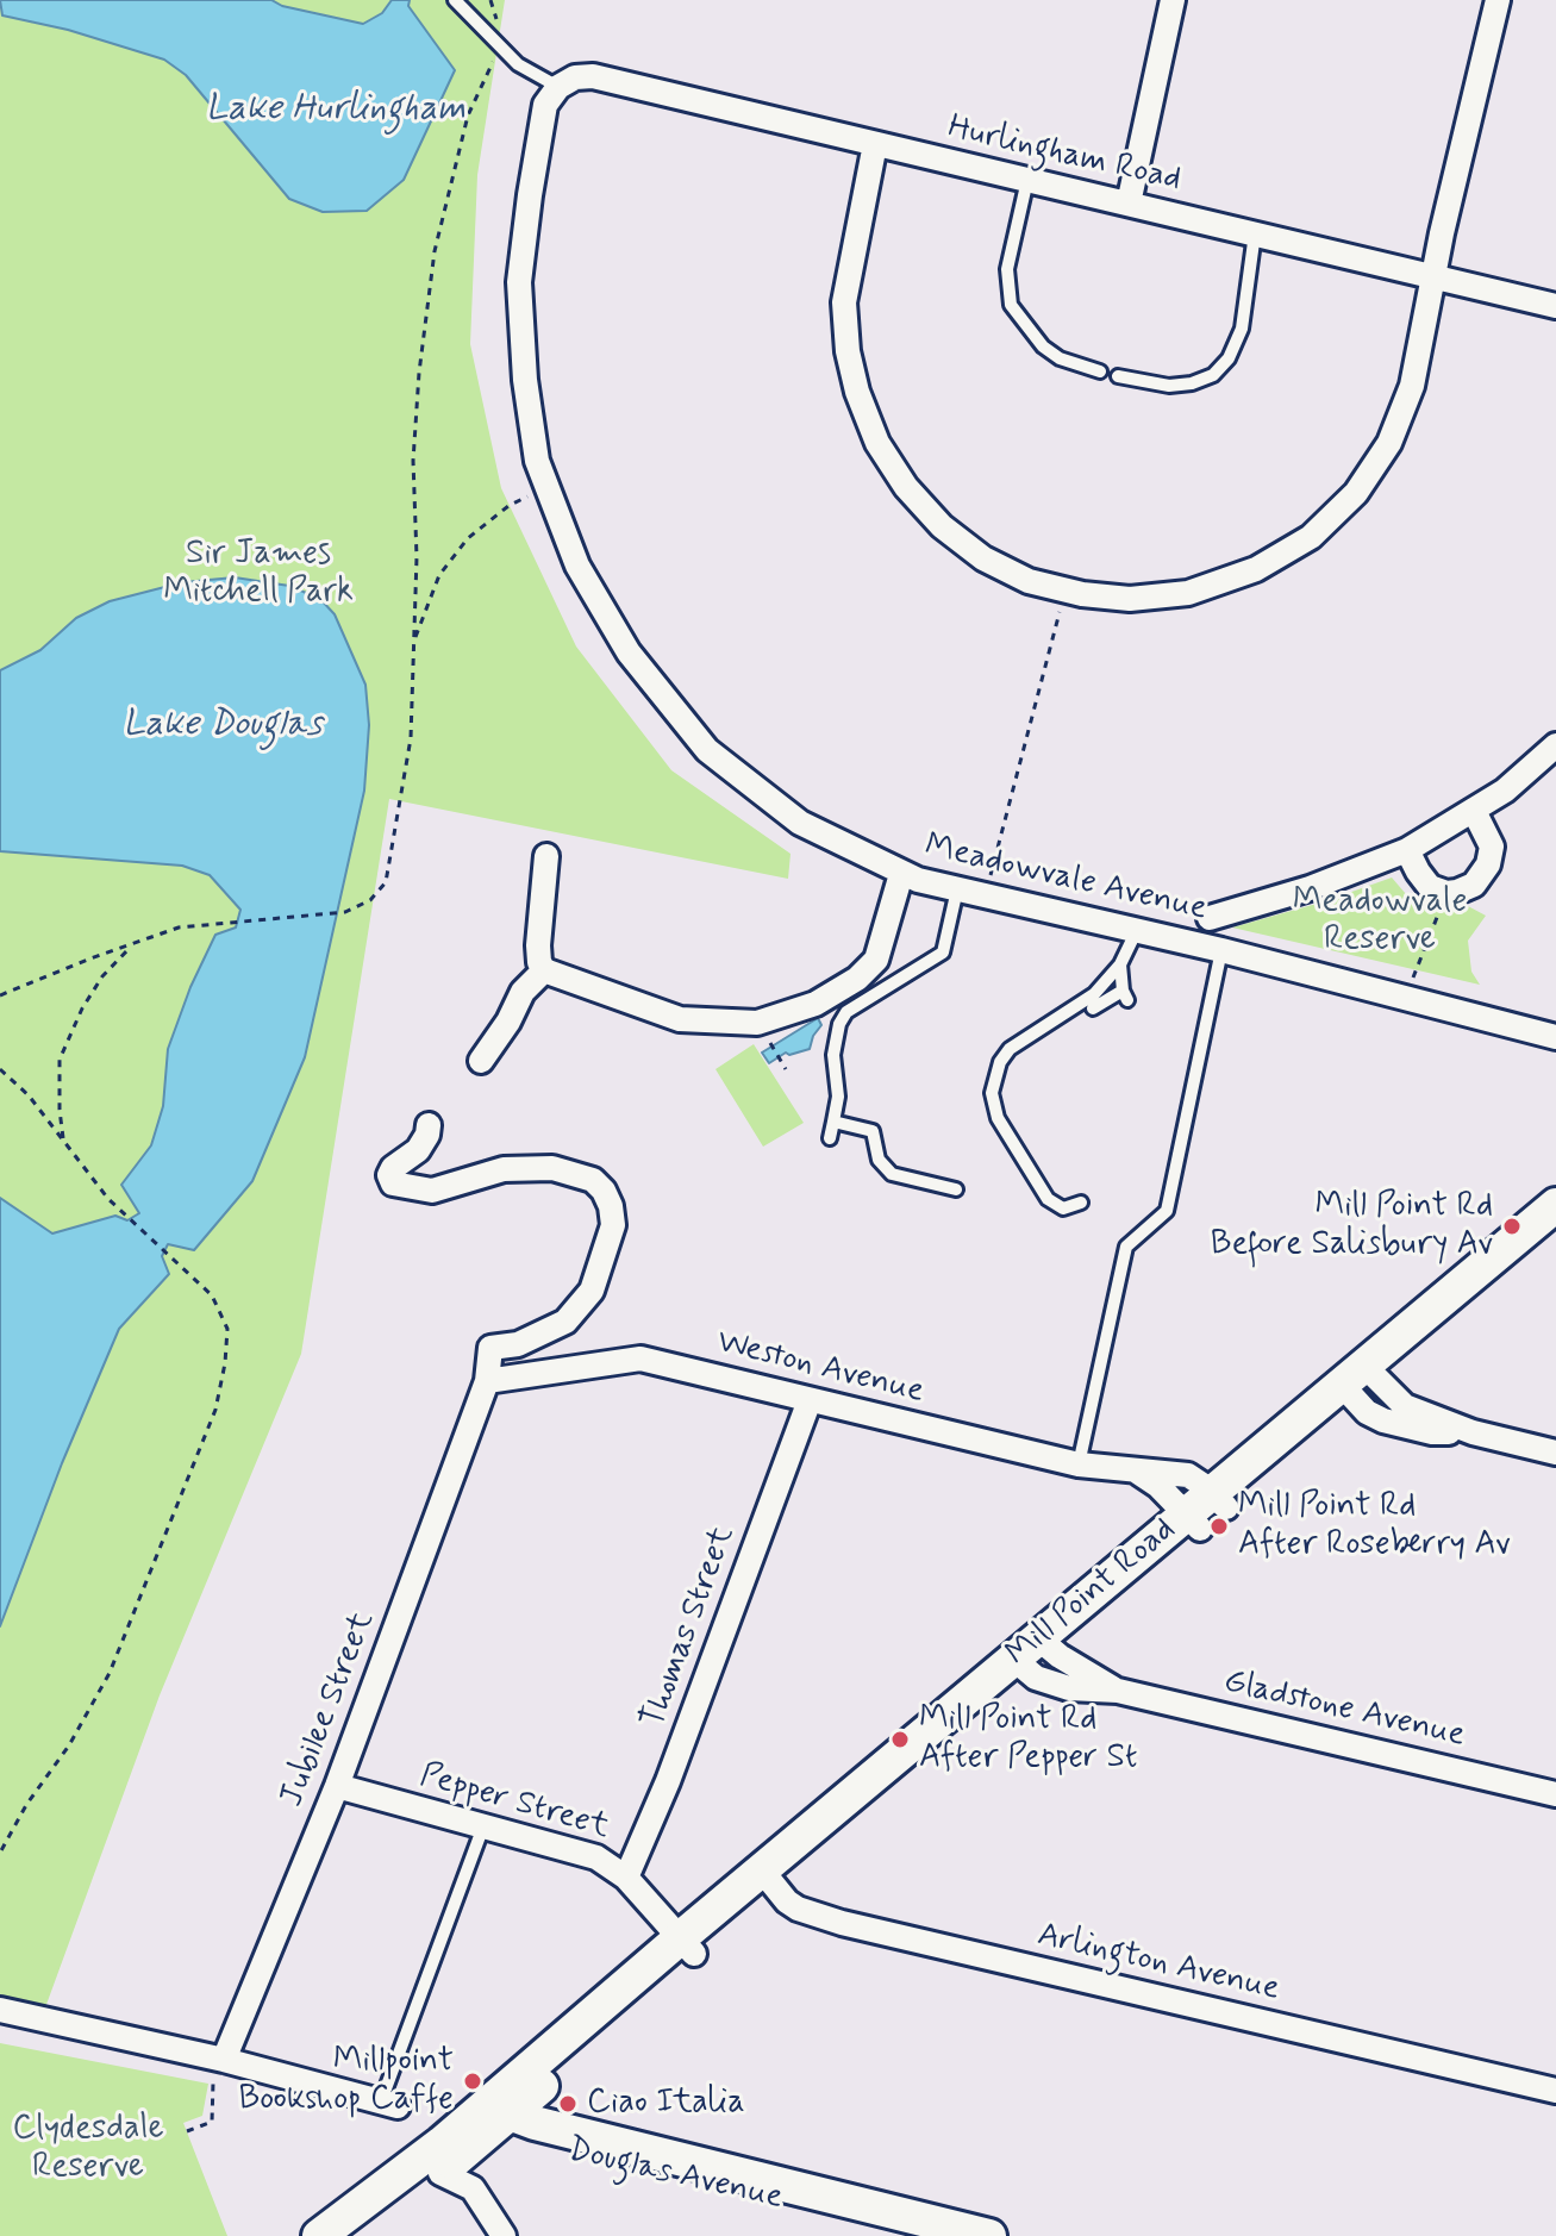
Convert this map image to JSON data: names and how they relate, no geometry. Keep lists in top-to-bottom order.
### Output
{
  "streets": {
    "main road": ["Mill Point Road", "Douglas Avenue"],
    "street": [
      "Hurlingham Road",
      "Meadowvale Avenue",
      "Weston Avenue",
      "Thomas Street",
      "Jubilee Street",
      "Gladstone Avenue",
      "Pepper Street",
      "Arlington Avenue"
    ]
  },
  "crossings": [
    ["Hurlingham Road", "Meadowvale Avenue"],
    ["Weston Avenue", "Mill Point Road"],
    ["Weston Avenue", "Thomas Street"],
    ["Weston Avenue", "Jubilee Street"],
    ["Mill Point Road", "Gladstone Avenue"],
    ["Mill Point Road", "Pepper Street"],
    ["Mill Point Road", "Arlington Avenue"],
    ["Mill Point Road", "Douglas Avenue"],
    ["Thomas Street", "Pepper Street"],
    ["Jubilee Street", "Pepper Street"]
  ],
  "water": ["Lake Hurlingham", "Lake Douglas"],
  "parks": ["Sir James Mitchell Park", "Meadowvale Reserve", "Clydesdale Reserve"],
  "places": [
    "Mill Point Rd Before Salisbury Av",
    "Mill Point Rd After Roseberry Av",
    "Mill Point Rd After Pepper St",
    "Millpoint Bookshop Caffe",
    "Ciao Italia"
  ]
}
